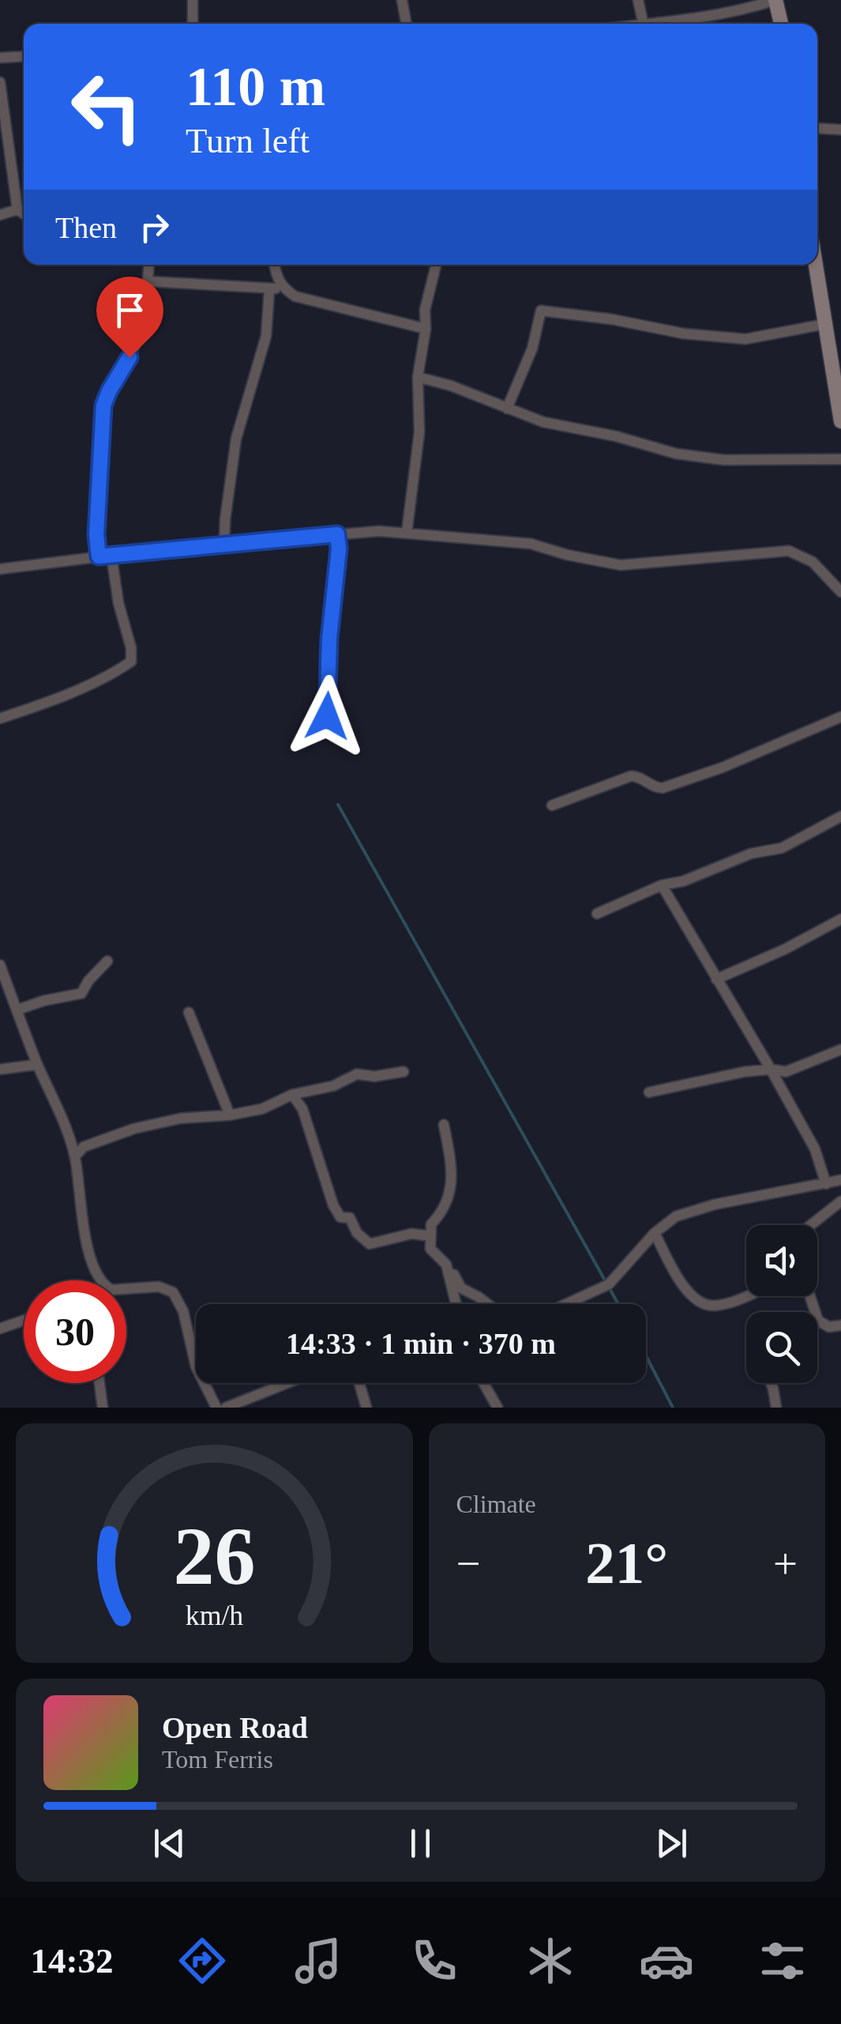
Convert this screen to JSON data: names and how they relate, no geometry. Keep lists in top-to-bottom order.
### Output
{
  "page": {
    "turn": ["110 m", "Turn left"],
    "then": "Then",
    "limit": "30",
    "trip": "14:33 · 1 min · 370 m",
    "tile": "Climate",
    "heat": ["−", "21°", "+"],
    "song": ["Open Road", "Tom Ferris"],
    "tabs": "14:32",
    "gauge": ["26", "km/h"]
  }
}
